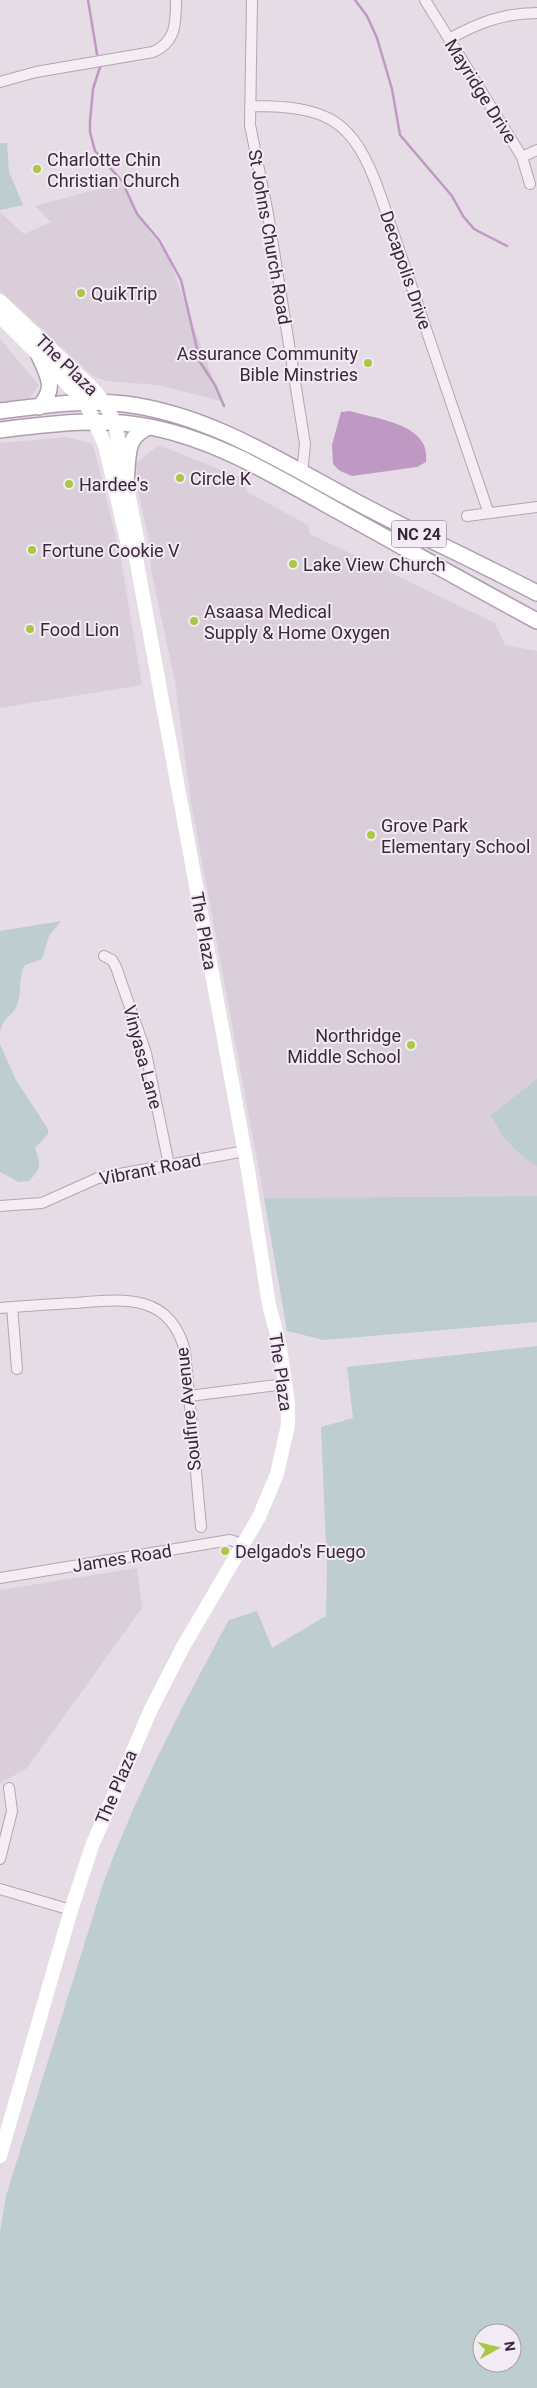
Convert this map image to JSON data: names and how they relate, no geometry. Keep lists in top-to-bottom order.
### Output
{
  "streets": {
    "main road": ["NC 24"],
    "street": [
      "Mayridge Drive",
      "St Johns Church Road",
      "Decapolis Drive",
      "The Plaza",
      "Vinyasa Lane",
      "Vibrant Road",
      "Soulfire Avenue",
      "James Road"
    ]
  },
  "crossings": [
    ["St Johns Church Road", "Decapolis Drive"],
    ["St Johns Church Road", "NC 24"],
    ["The Plaza", "NC 24"],
    ["The Plaza", "Vibrant Road"],
    ["The Plaza", "James Road"],
    ["Vinyasa Lane", "Vibrant Road"]
  ],
  "places": [
    "Charlotte Chin Christian Church",
    "QuikTrip",
    "Assurance Community Bible Minstries",
    "Circle K",
    "Hardee's",
    "Fortune Cookie V",
    "Lake View Church",
    "Asaasa Medical Supply & Home Oxygen",
    "Food Lion",
    "Grove Park Elementary School",
    "Northridge Middle School",
    "Delgado's Fuego"
  ],
  "north": "right"
}
